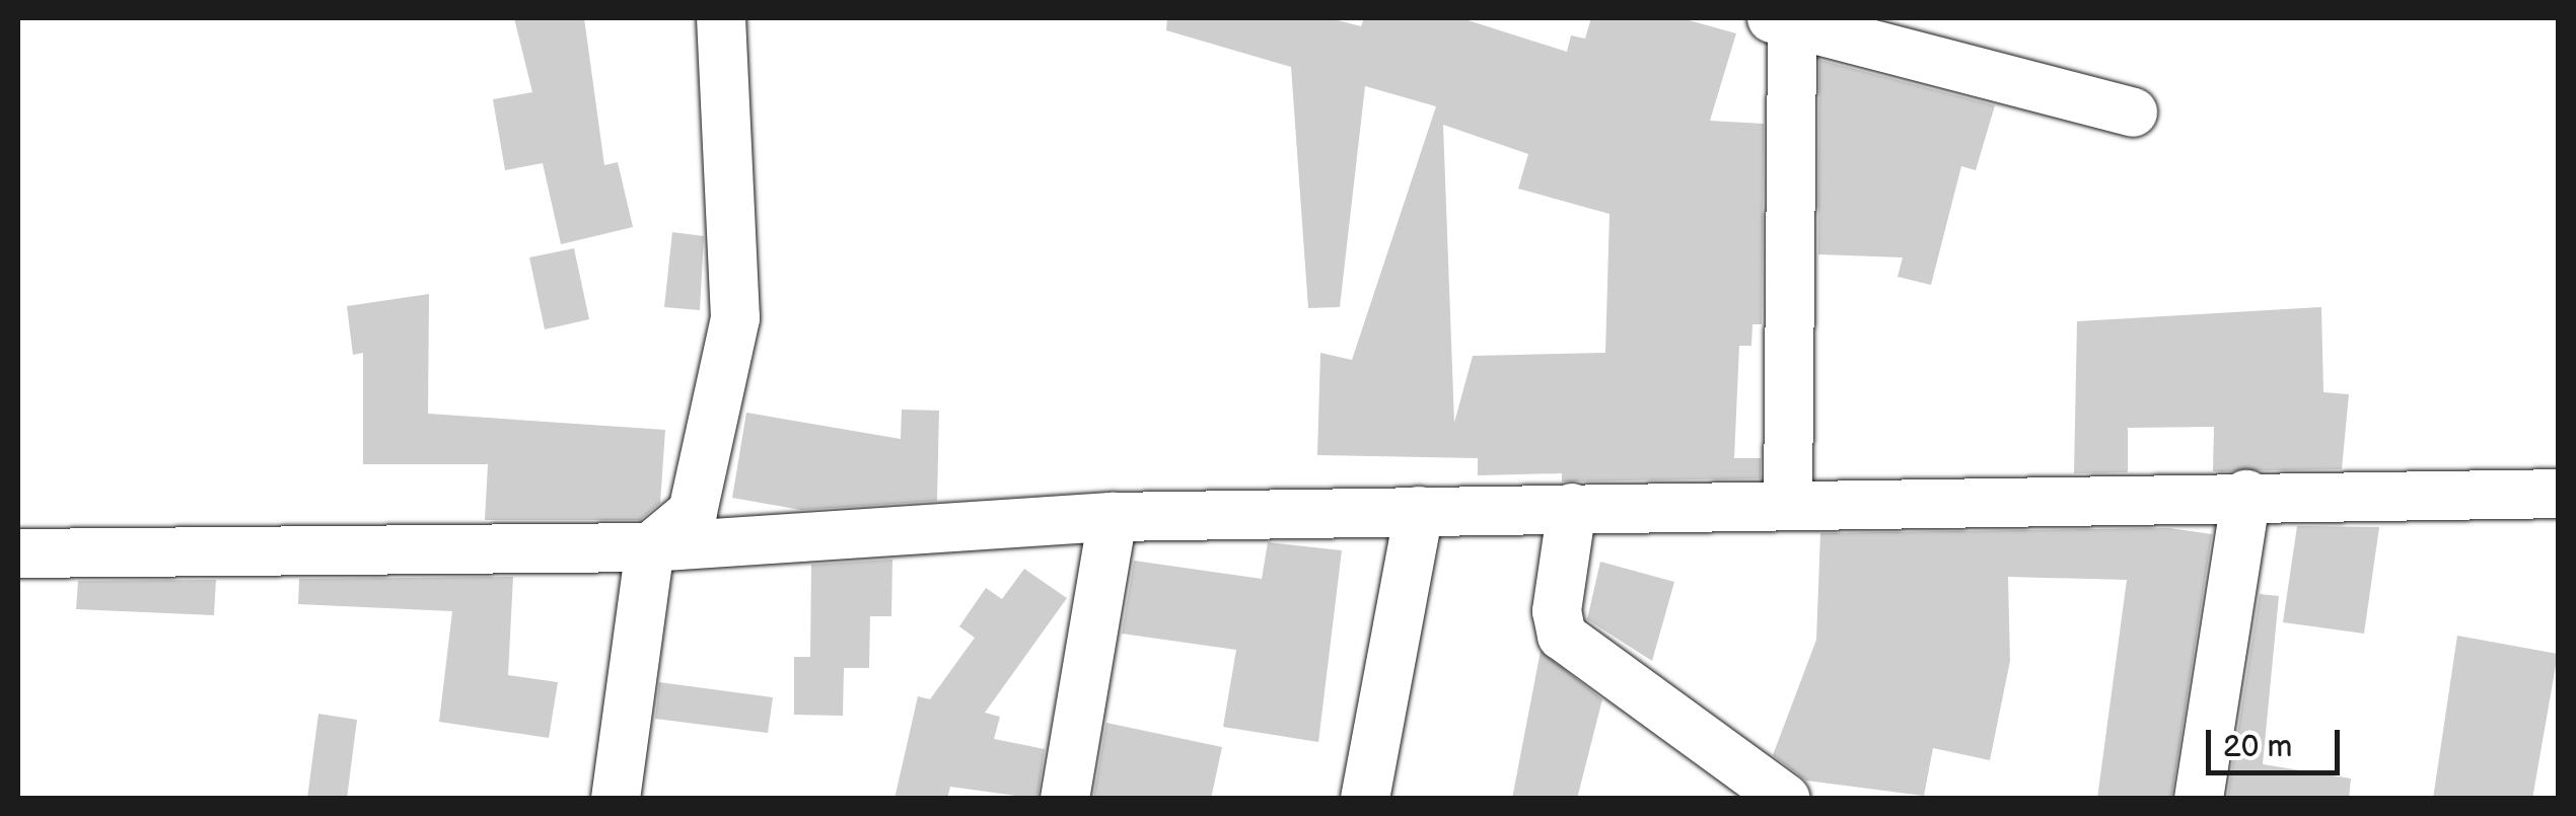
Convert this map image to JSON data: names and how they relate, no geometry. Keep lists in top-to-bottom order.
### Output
{
  "scale_bar": "20 m"
}
